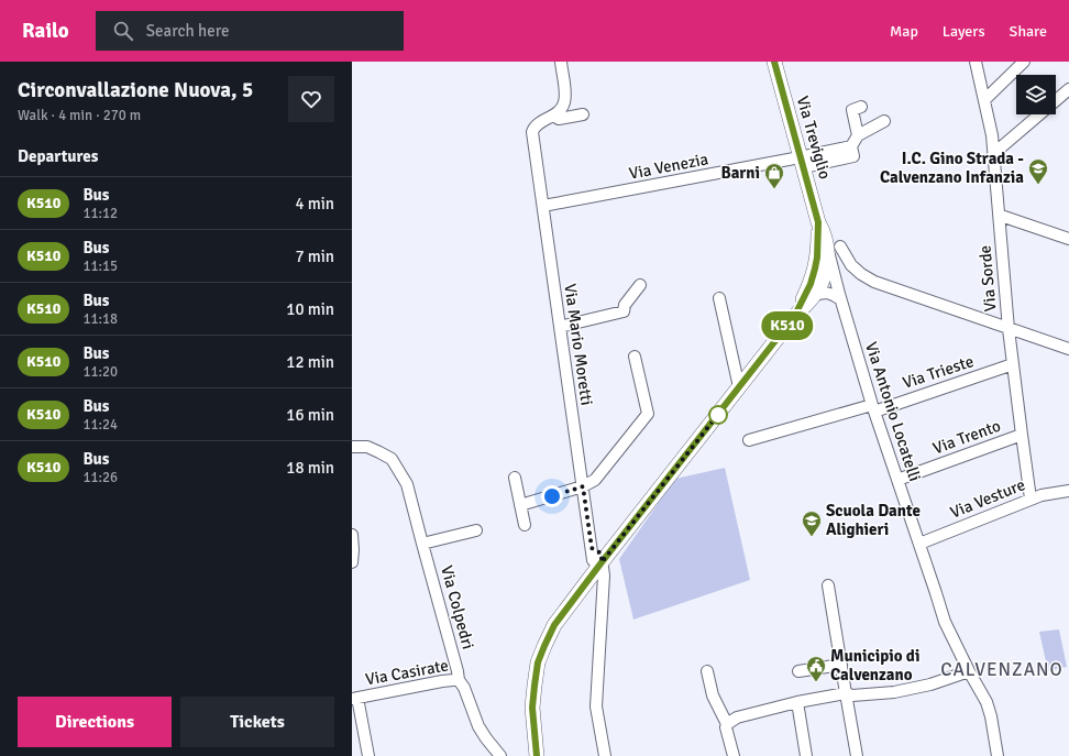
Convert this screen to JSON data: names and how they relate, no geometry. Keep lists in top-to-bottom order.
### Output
{
  "streets": {
    "main road": ["Via Treviglio"],
    "street": [
      "Via Venezia",
      "Via Sorde",
      "Via Mario Moretti",
      "Via Trieste",
      "Via Antonio Locatelli",
      "Via Trento",
      "Via Vesture",
      "Via Colpedri",
      "Via Casirate"
    ]
  },
  "crossings": [
    ["Via Treviglio", "Via Venezia"],
    ["Via Treviglio", "Via Antonio Locatelli"],
    ["Via Venezia", "Via Mario Moretti"],
    ["Via Sorde", "Via Trieste"],
    ["Via Sorde", "Via Trento"],
    ["Via Sorde", "Via Vesture"],
    ["Via Trieste", "Via Antonio Locatelli"],
    ["Via Antonio Locatelli", "Via Trento"],
    ["Via Antonio Locatelli", "Via Vesture"],
    ["Via Colpedri", "Via Casirate"]
  ],
  "districts": ["CALVENZANO"],
  "places": {
    "school or university": ["I.C. Gino Strada - Calvenzano Infanzia", "Scuola Dante Alighieri"],
    "shop": ["Barni"],
    "public building": ["Municipio di Calvenzano"]
  },
  "lines": ["bus line K510"],
  "page": {
    "header": "Railo",
    "search": "Search here",
    "nav": ["Map", "Layers", "Share"],
    "heading": [
      ["Circonvallazione Nuova, 5", "Walk · 4 min · 270 m"],
      "Departures"
    ],
    "on_map": "K510",
    "list": [
      {
        "mark": "K510",
        "name": "Bus",
        "note": "11:12",
        "value": "4 min"
      },
      {
        "mark": "K510",
        "name": "Bus",
        "note": "11:15",
        "value": "7 min"
      },
      {
        "mark": "K510",
        "name": "Bus",
        "note": "11:18",
        "value": "10 min"
      },
      {
        "mark": "K510",
        "name": "Bus",
        "note": "11:20",
        "value": "12 min"
      },
      {
        "mark": "K510",
        "name": "Bus",
        "note": "11:24",
        "value": "16 min"
      },
      {
        "mark": "K510",
        "name": "Bus",
        "note": "11:26",
        "value": "18 min"
      }
    ],
    "buttons": ["Directions", "Tickets"]
  }
}
